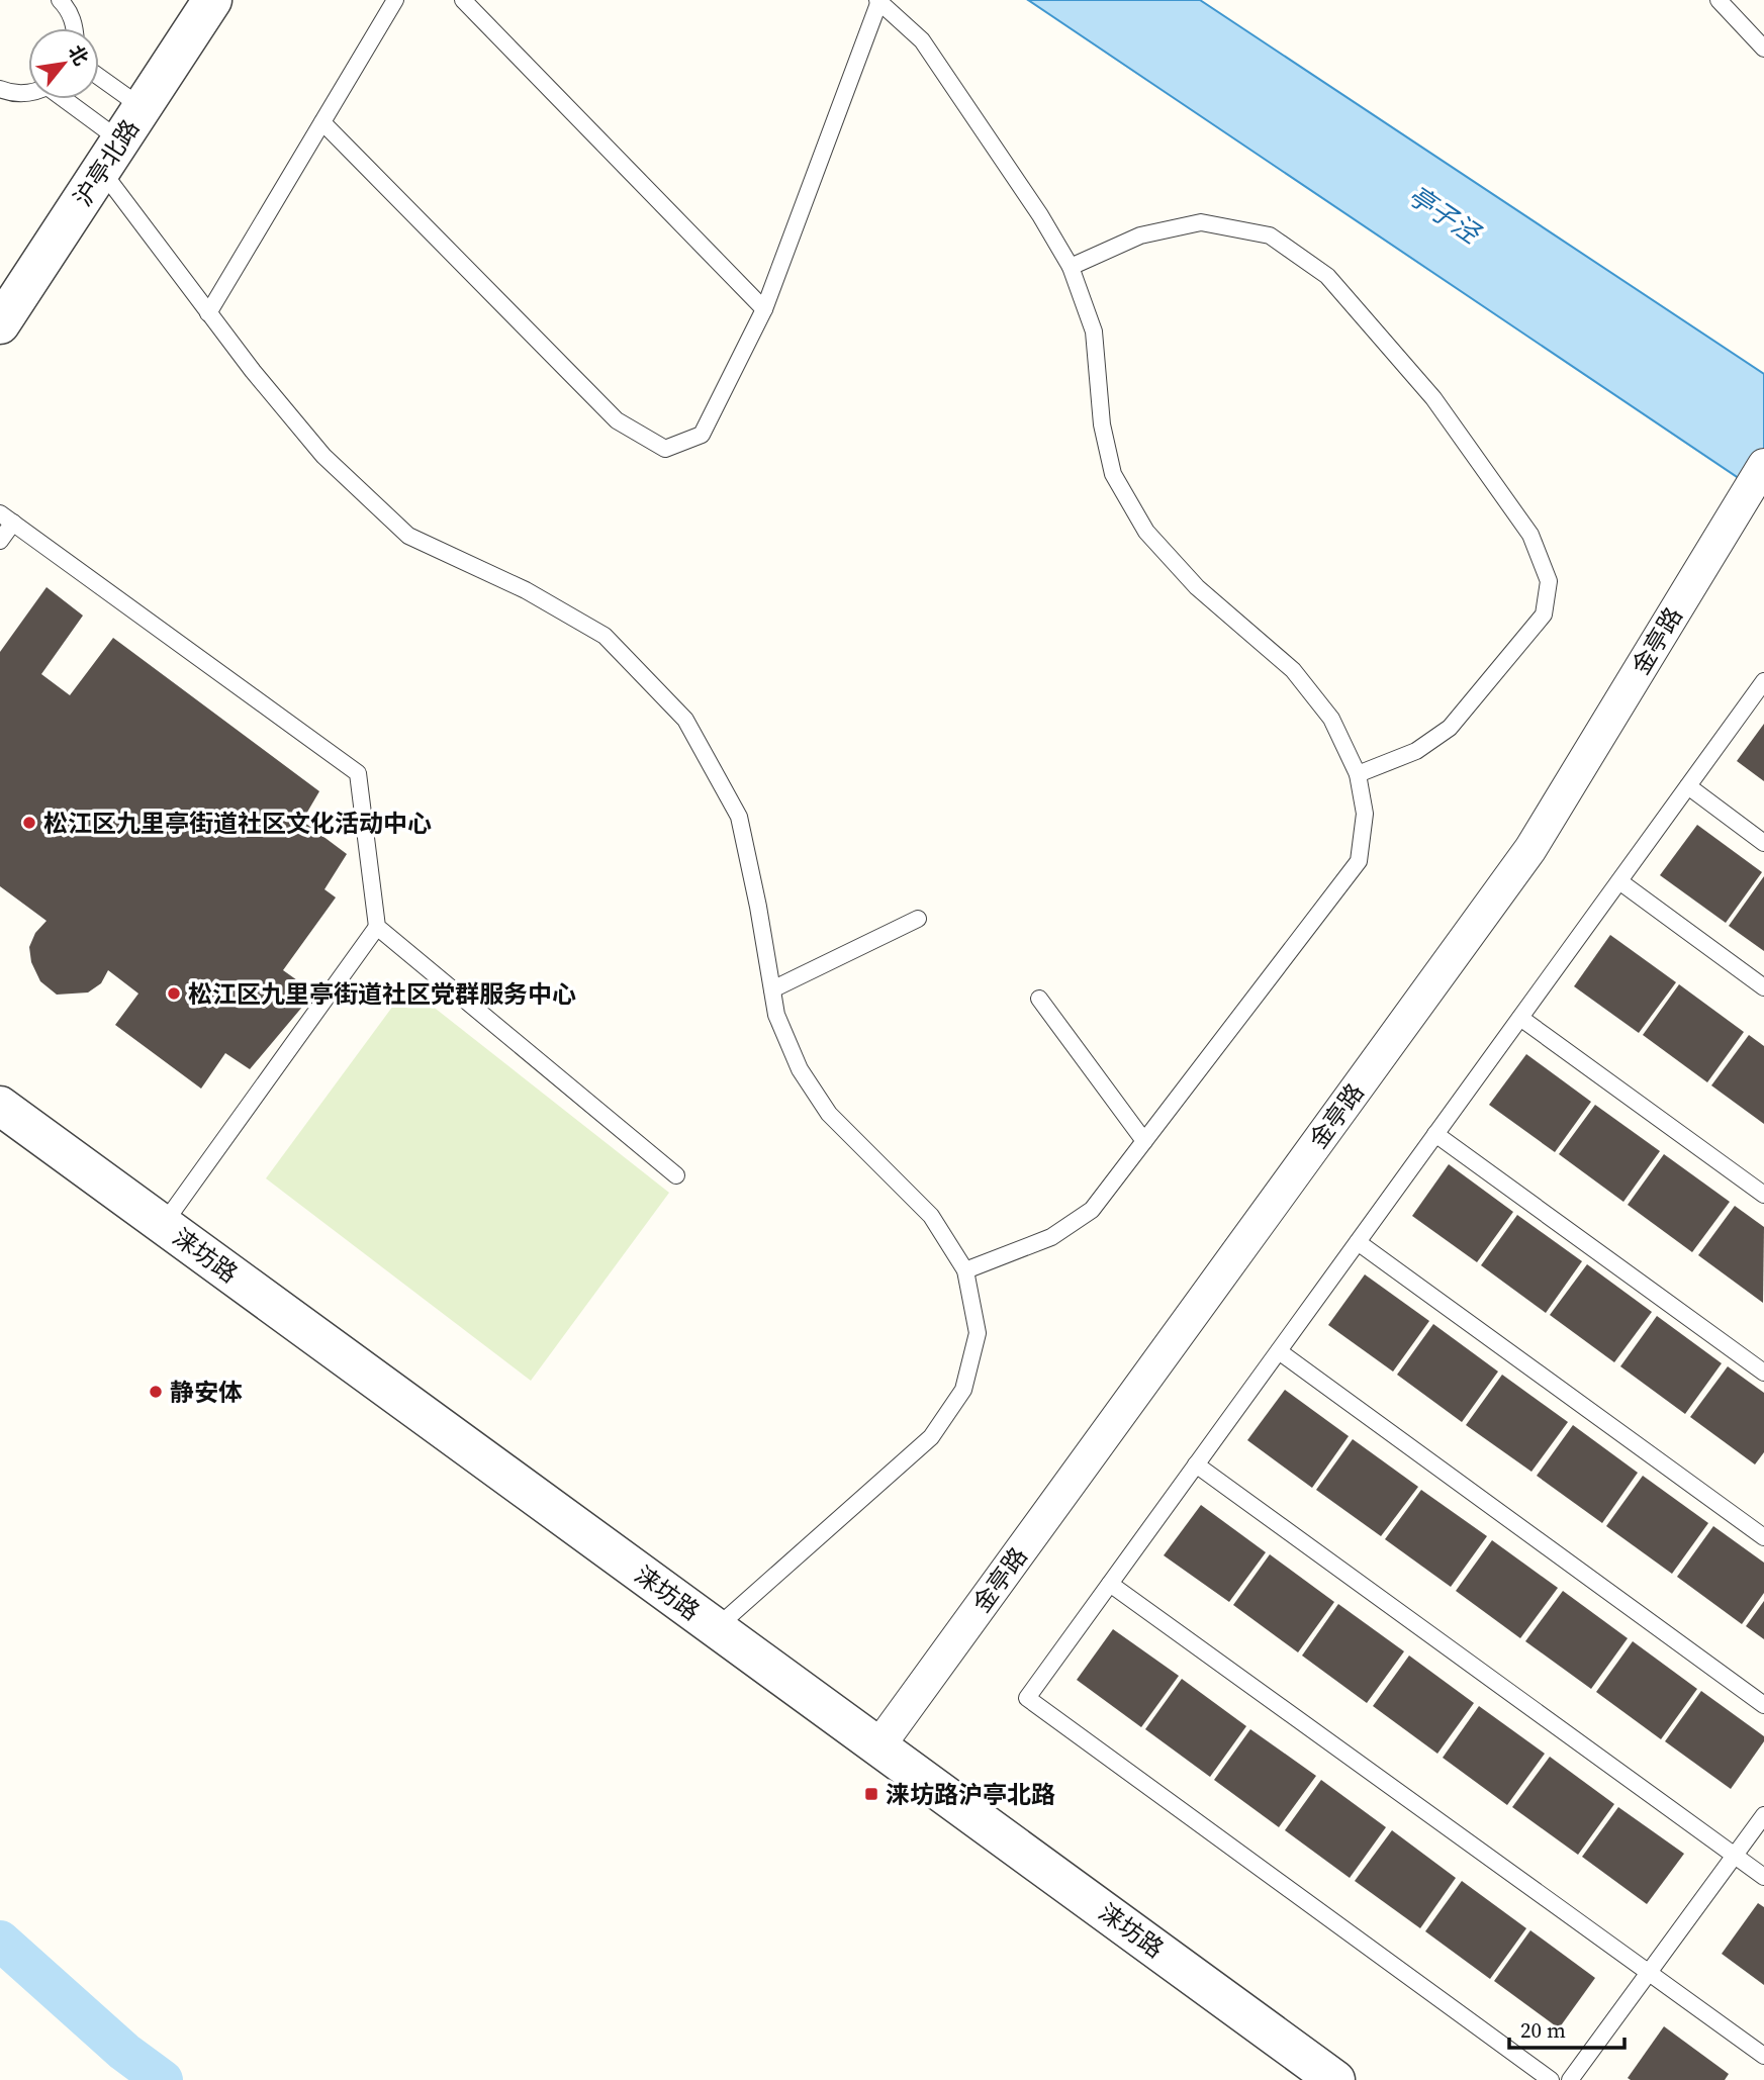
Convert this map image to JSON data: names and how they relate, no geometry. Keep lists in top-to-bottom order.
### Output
{
  "streets": {
    "street": ["沪亭北路", "金亭路", "涞坊路"]
  },
  "crossings": [
    ["金亭路", "涞坊路"]
  ],
  "water": ["亭子泾"],
  "places": {
    "other": ["松江区九里亭街道社区文化活动中心", "松江区九里亭街道社区党群服务中心", "静安体"],
    "transit": ["涞坊路沪亭北路"]
  },
  "scale_bar": "20 m",
  "north": "top right"
}
